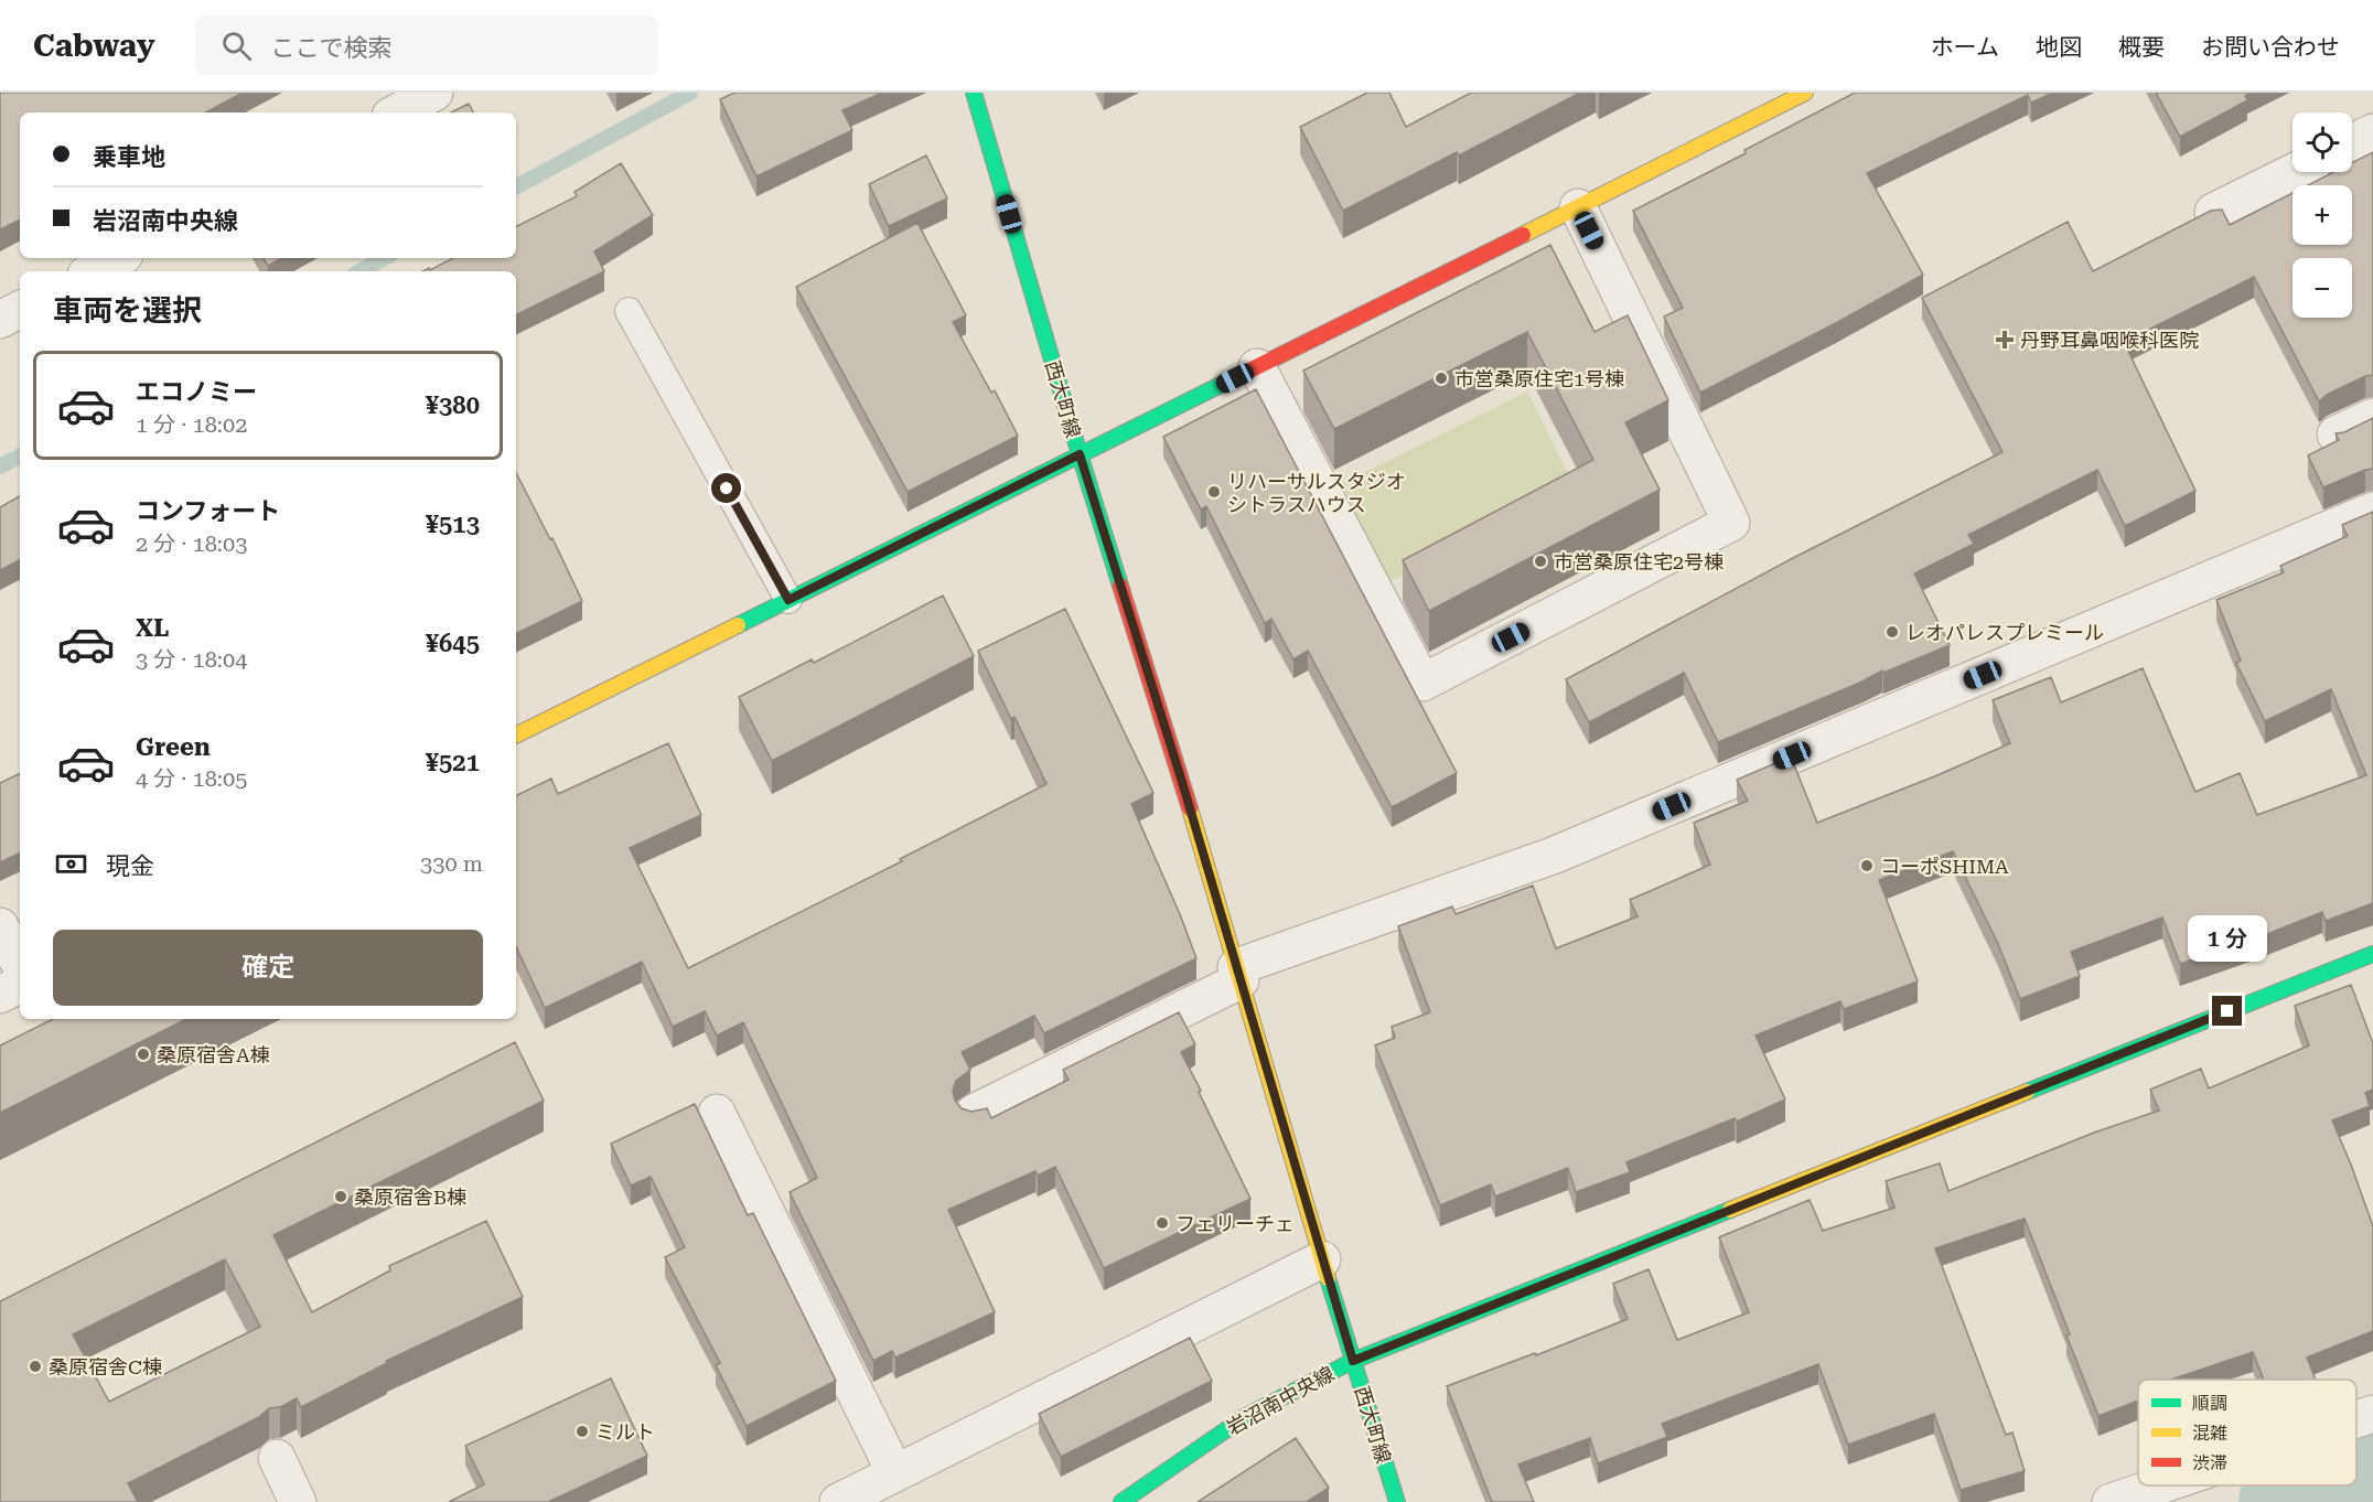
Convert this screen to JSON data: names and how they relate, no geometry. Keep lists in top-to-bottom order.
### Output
{
  "streets": {
    "street": ["西大町線", "岩沼南中央線"]
  },
  "crossings": [
    ["西大町線", "岩沼南中央線"]
  ],
  "places": {
    "health": ["丹野耳鼻咽喉科医院"],
    "other": [
      "市営桑原住宅1号棟",
      "リハーサルスタジオ シトラスハウス",
      "市営桑原住宅2号棟",
      "レオパレスプレミール",
      "コーポSHIMA",
      "桑原宿舎A棟",
      "桑原宿舎B棟",
      "フェリーチェ",
      "桑原宿舎C棟",
      "ミルト"
    ]
  },
  "legend": ["順調", "混雑", "渋滞"],
  "page": {
    "header": "Cabway",
    "search": "ここで検索",
    "nav": [
      "ホーム",
      "地図",
      "概要",
      "お問い合わせ"
    ],
    "map_buttons": ["+", "−"],
    "banner": ["乗車地", "岩沼南中央線"],
    "heading": "車両を選択",
    "list": [
      {
        "name": "エコノミー",
        "note": "1 分 · 18:02",
        "value": "¥380"
      },
      {
        "name": "コンフォート",
        "note": "2 分 · 18:03",
        "value": "¥513"
      },
      {
        "name": "XL",
        "note": "3 分 · 18:04",
        "value": "¥645"
      },
      {
        "name": "Green",
        "note": "4 分 · 18:05",
        "value": "¥521"
      }
    ],
    "pay": ["現金", "330 m"],
    "bubble": "1 分",
    "buttons": "確定"
  }
}
